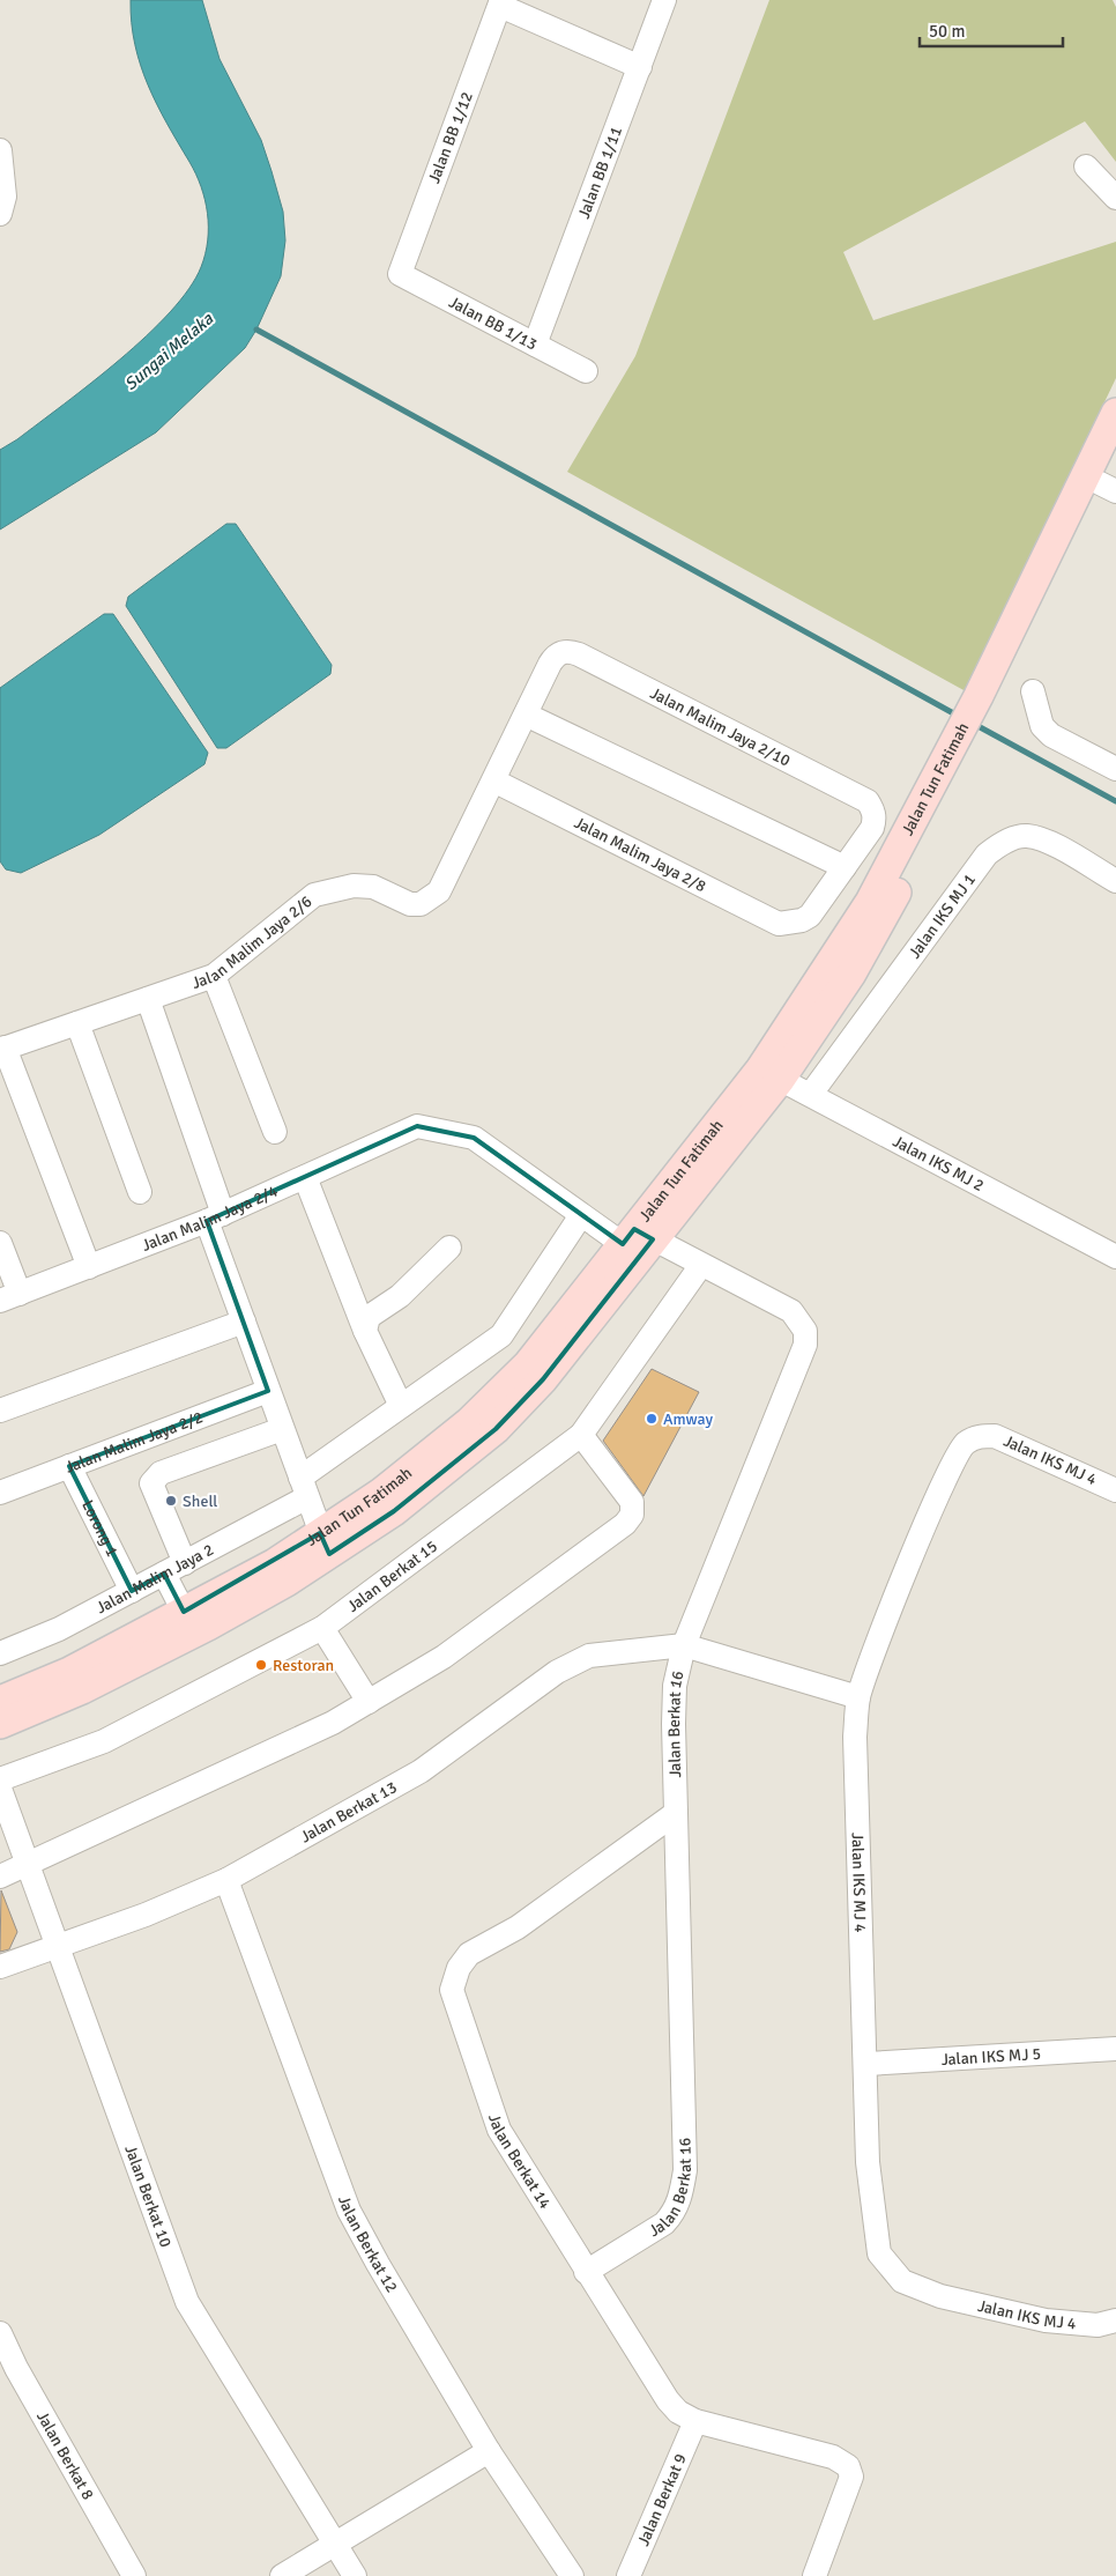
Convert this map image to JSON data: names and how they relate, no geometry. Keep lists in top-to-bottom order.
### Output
{
  "streets": {
    "main road": ["Jalan Tun Fatimah"],
    "street": [
      "Jalan BB 1/12",
      "Jalan BB 1/11",
      "Jalan BB 1/13",
      "Jalan Malim Jaya 2/10",
      "Jalan Malim Jaya 2/8",
      "Jalan IKS MJ 1",
      "Jalan Malim Jaya 2/6",
      "Jalan IKS MJ 2",
      "Jalan Malim Jaya 2/4",
      "Jalan Malim Jaya 2/2",
      "Jalan IKS MJ 4",
      "Lorong 1",
      "Jalan Berkat 15",
      "Jalan Malim Jaya 2",
      "Jalan Berkat 16",
      "Jalan Berkat 13",
      "Jalan IKS MJ 5",
      "Jalan Berkat 14",
      "Jalan Berkat 10",
      "Jalan Berkat 12",
      "Jalan Berkat 8",
      "Jalan Berkat 9"
    ]
  },
  "crossings": [
    ["Jalan BB 1/12", "Jalan BB 1/13"],
    ["Jalan BB 1/11", "Jalan BB 1/13"],
    ["Jalan Malim Jaya 2/10", "Jalan Malim Jaya 2/8"],
    ["Jalan Malim Jaya 2/10", "Jalan Malim Jaya 2/6"],
    ["Jalan Tun Fatimah", "Jalan IKS MJ 2"],
    ["Jalan Tun Fatimah", "Jalan Berkat 16"],
    ["Jalan Malim Jaya 2/8", "Jalan Malim Jaya 2/6"],
    ["Jalan IKS MJ 1", "Jalan IKS MJ 2"],
    ["Jalan Malim Jaya 2/4", "Jalan Berkat 16"],
    ["Jalan Malim Jaya 2/2", "Lorong 1"],
    ["Jalan IKS MJ 4", "Jalan IKS MJ 5"],
    ["Lorong 1", "Jalan Malim Jaya 2"],
    ["Jalan Berkat 15", "Jalan Berkat 16"],
    ["Jalan Malim Jaya 2", "Jalan Berkat 16"],
    ["Jalan Berkat 16", "Jalan Berkat 13"],
    ["Jalan Berkat 16", "Jalan Berkat 14"],
    ["Jalan Berkat 13", "Jalan Berkat 10"],
    ["Jalan Berkat 13", "Jalan Berkat 12"],
    ["Jalan Berkat 14", "Jalan Berkat 9"]
  ],
  "water": ["Sungai Melaka"],
  "places": ["Amway", "Shell", "Restoran"],
  "scale_bar": "50 m"
}
